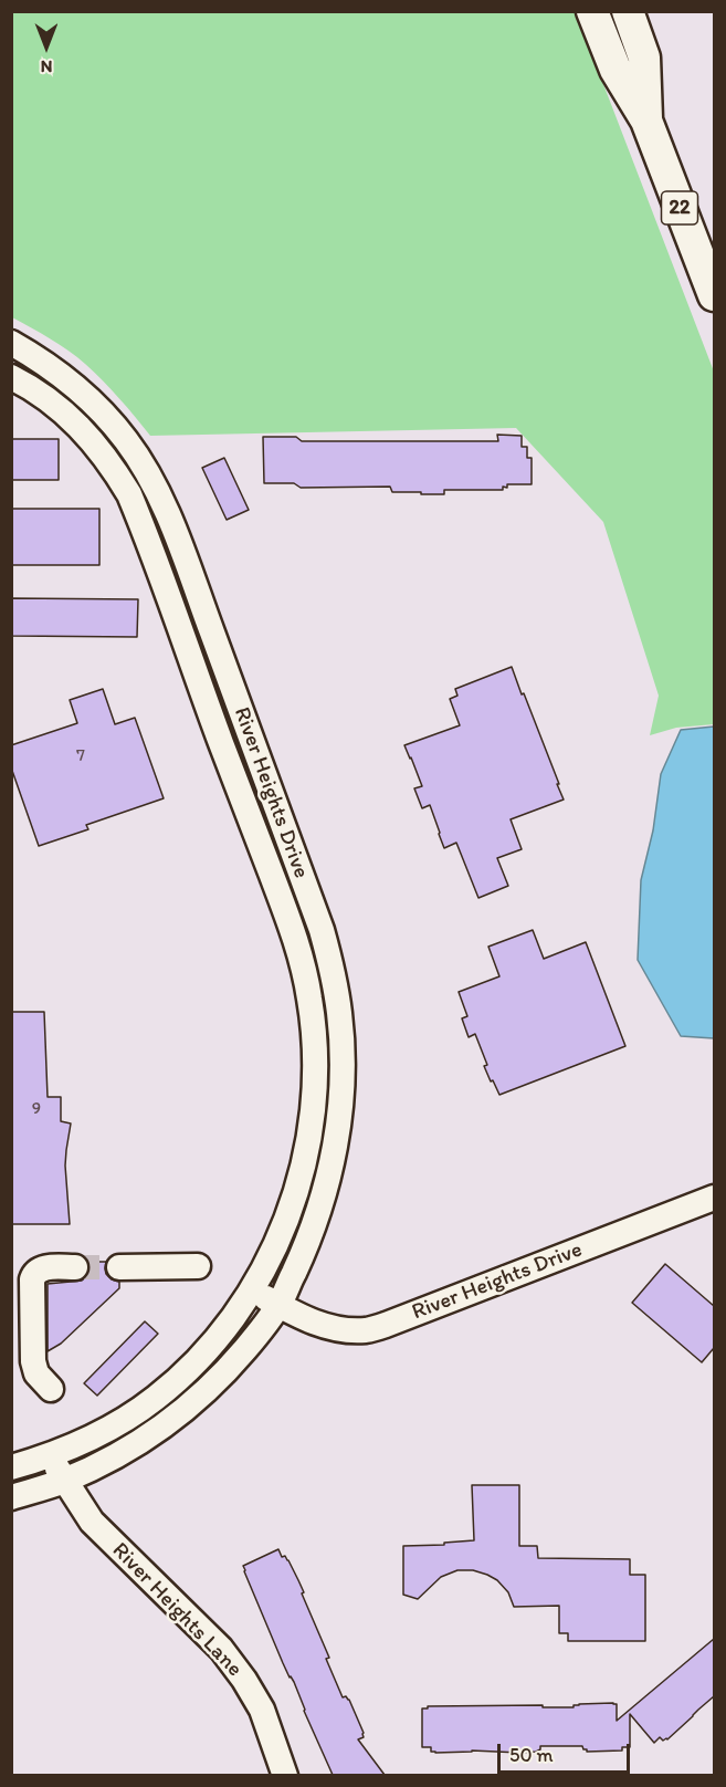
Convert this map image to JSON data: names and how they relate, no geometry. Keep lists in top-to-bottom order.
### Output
{
  "streets": {
    "main road": ["22"],
    "street": ["River Heights Drive", "River Heights Lane"]
  },
  "crossings": [
    ["River Heights Drive", "River Heights Lane"]
  ],
  "house_numbers": ["7", "9"],
  "scale_bar": "50 m",
  "north": "bottom"
}
